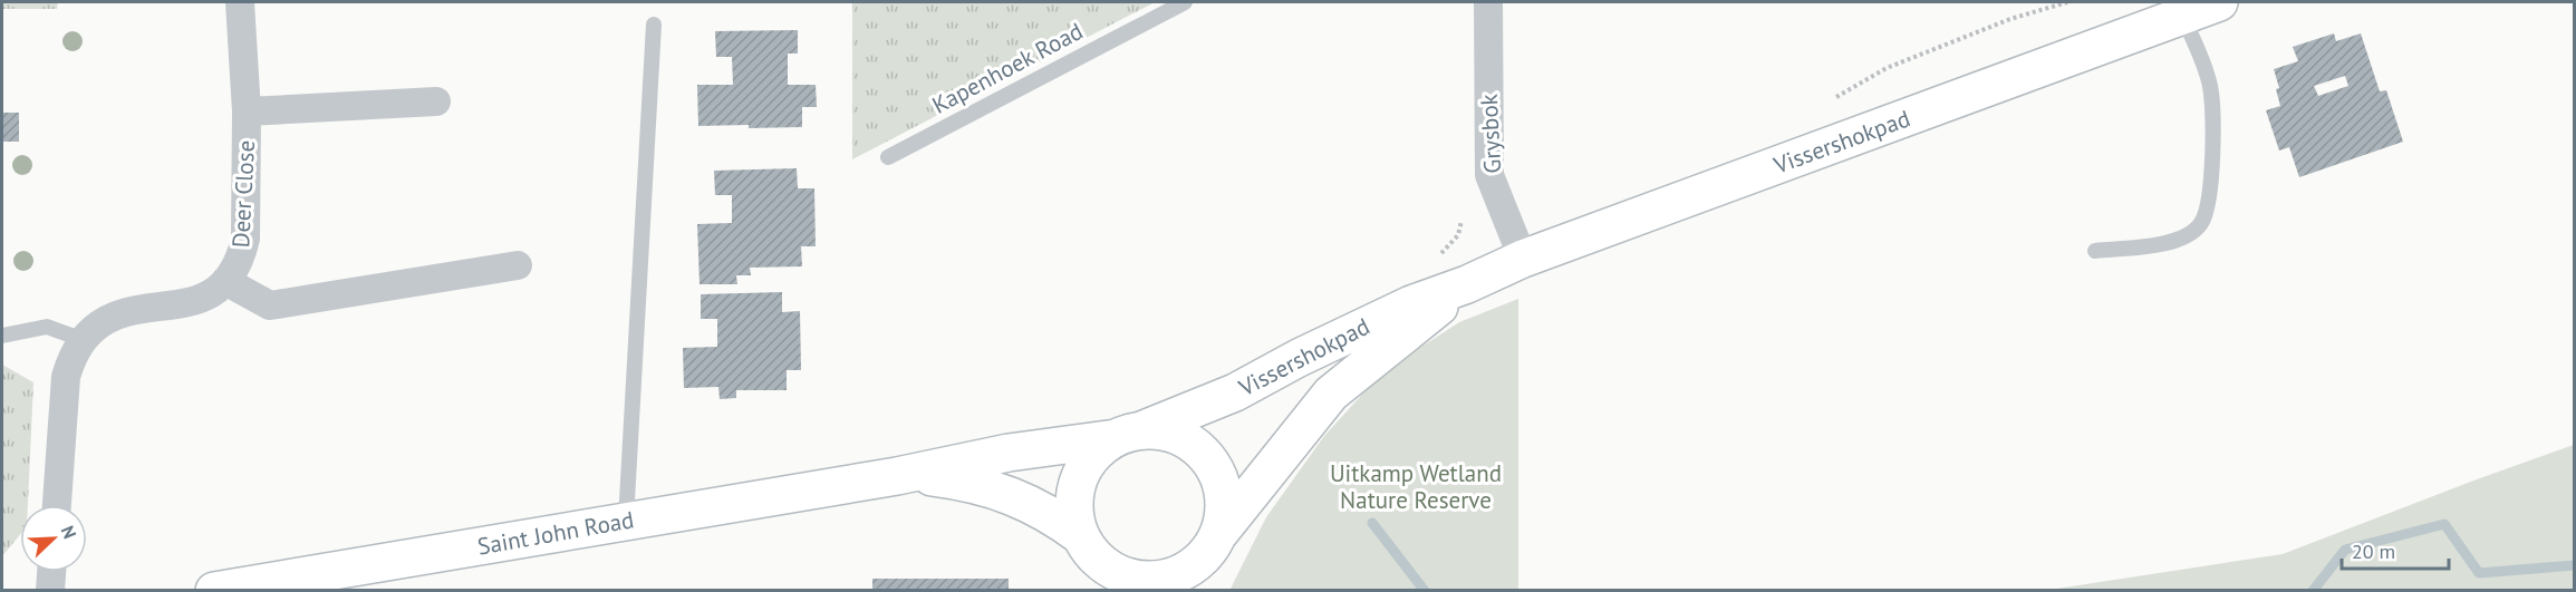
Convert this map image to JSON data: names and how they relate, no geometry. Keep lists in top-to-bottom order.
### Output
{
  "streets": {
    "main road": ["Vissershokpad", "Saint John Road"],
    "street": ["Grysbok", "Deer Close"],
    "lane": ["Kapenhoek Road"]
  },
  "crossings": [
    ["Grysbok", "Vissershokpad"],
    ["Vissershokpad", "Saint John Road"]
  ],
  "parks": ["Uitkamp Wetland Nature Reserve"],
  "scale_bar": "20 m",
  "north": "top right"
}
